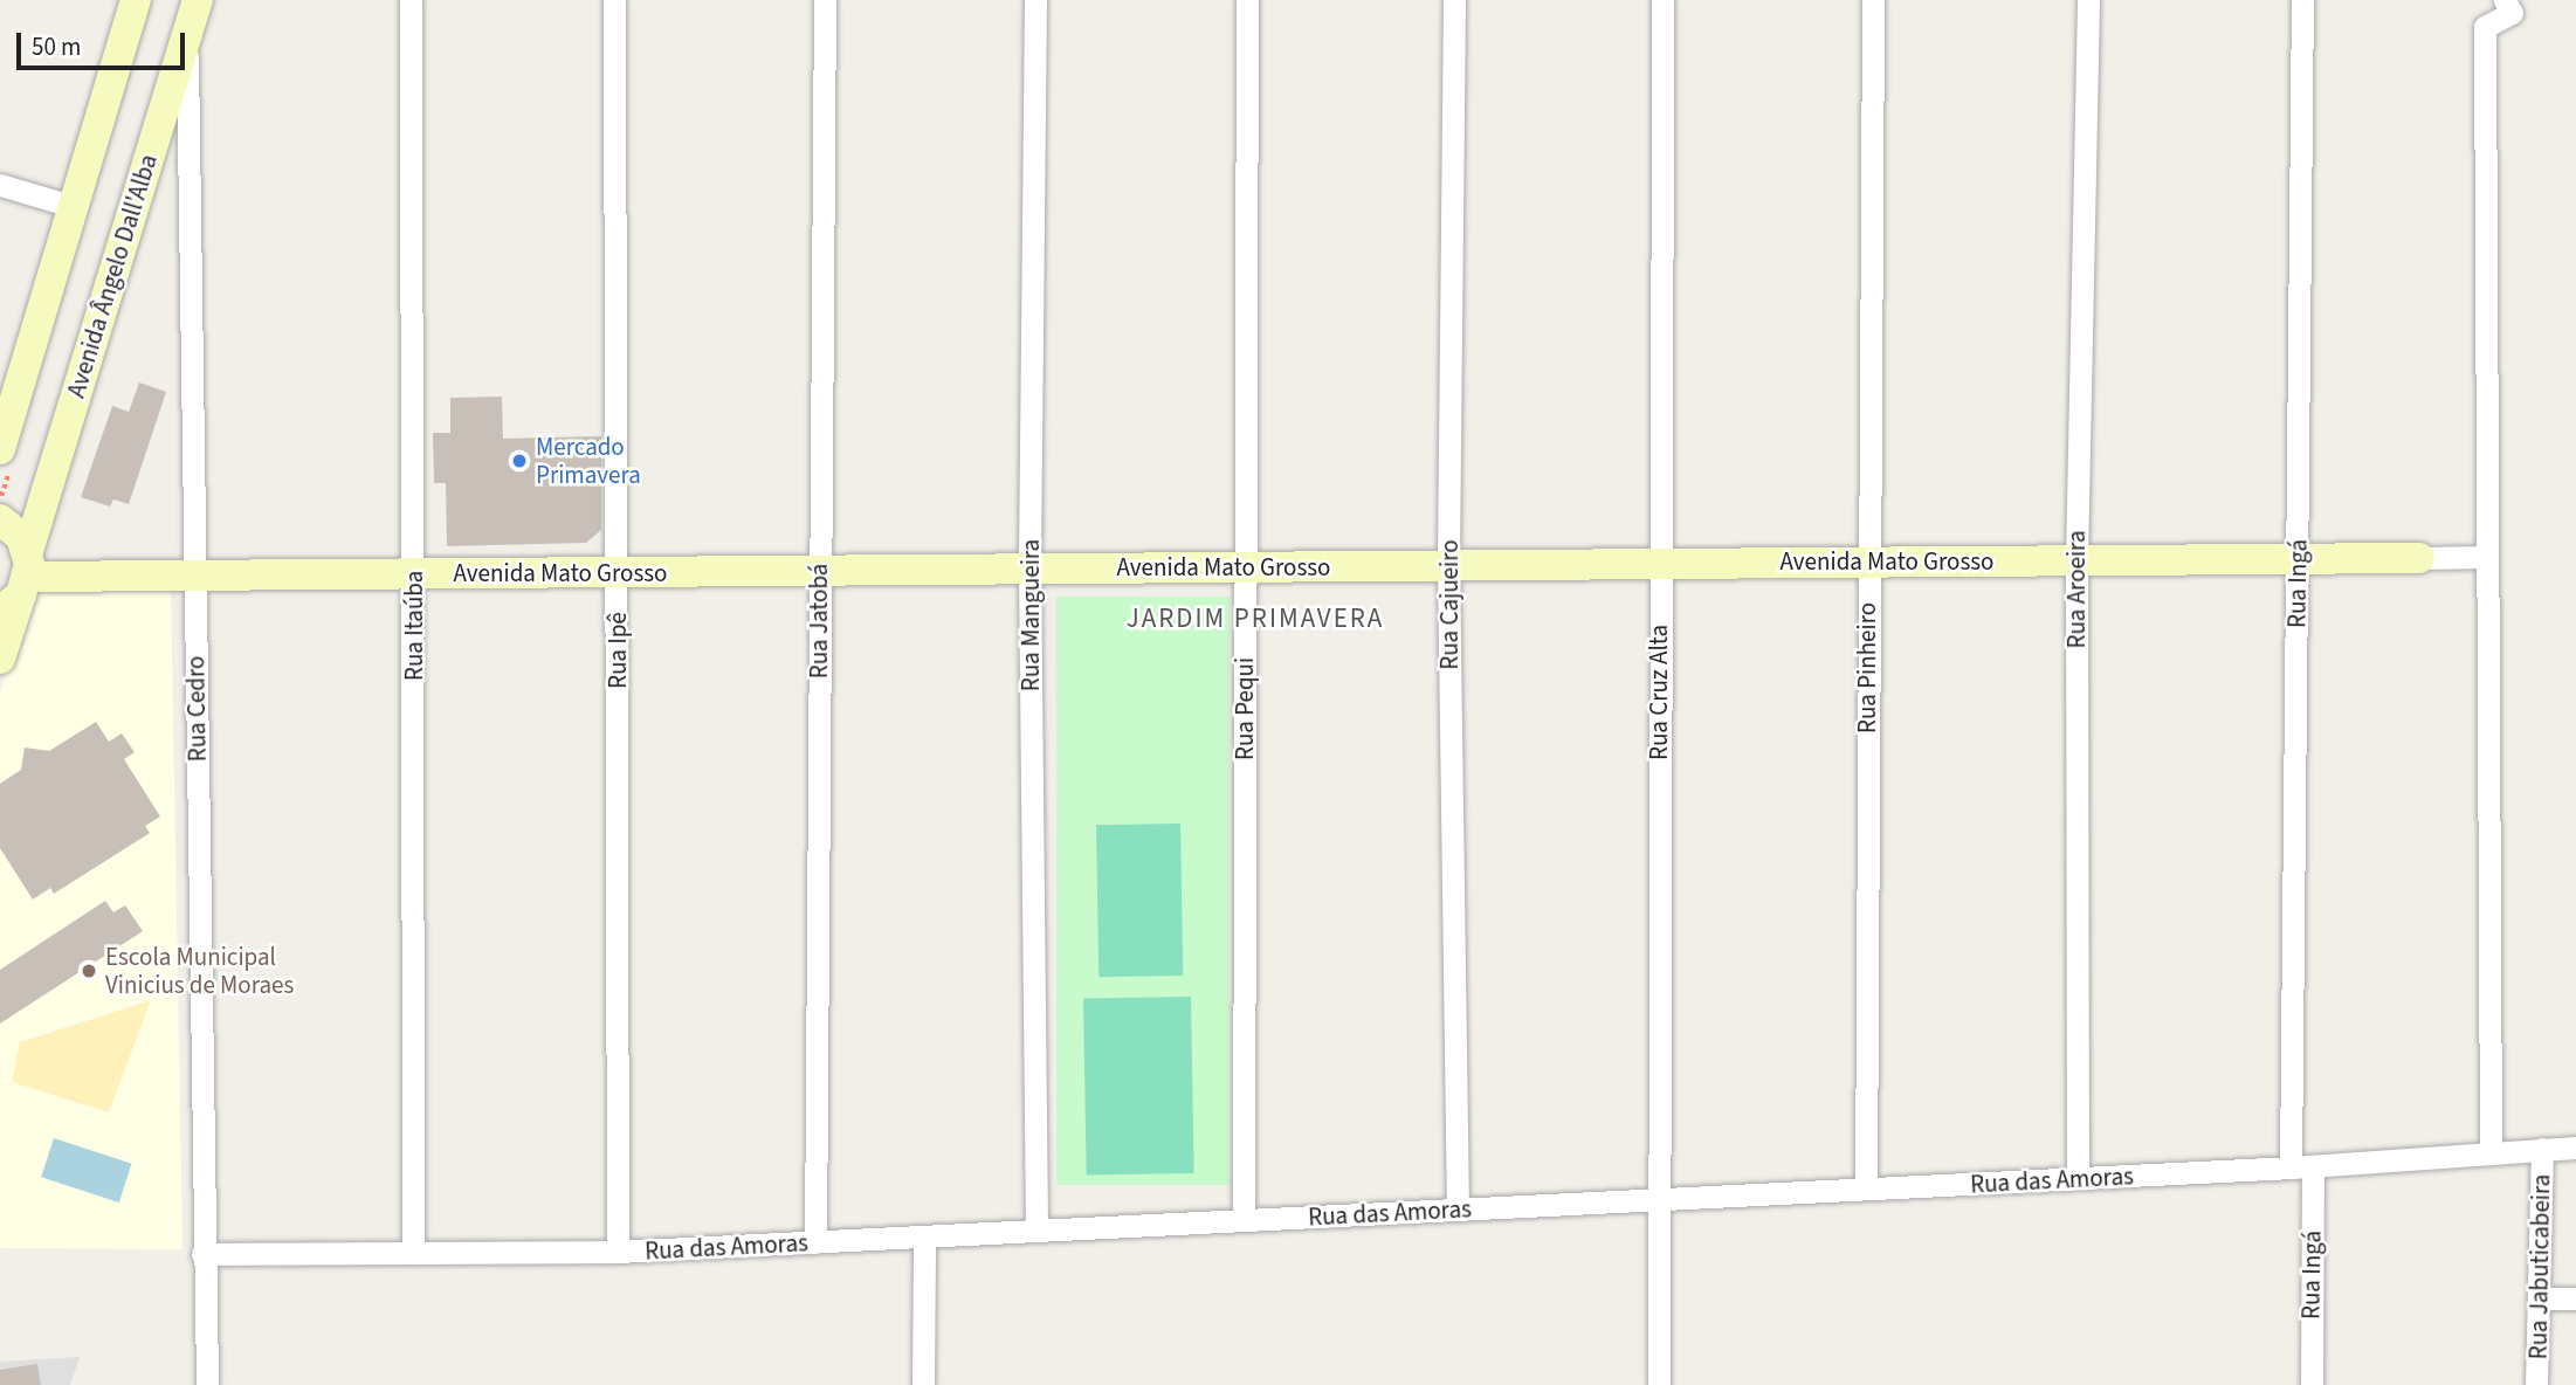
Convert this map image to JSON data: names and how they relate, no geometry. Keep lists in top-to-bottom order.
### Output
{
  "streets": {
    "street": [
      "Avenida Ângelo Dall'Alba",
      "Avenida Mato Grosso",
      "Rua Ingá",
      "Rua Aroeira",
      "Rua Cajueiro",
      "Rua Mangueira",
      "Rua Jatobá",
      "Rua Itaúba",
      "Rua Ipê",
      "Rua Pinheiro",
      "Rua Cruz Alta",
      "Rua Cedro",
      "Rua Pequi",
      "Rua das Amoras",
      "Rua Jabuticabeira"
    ]
  },
  "crossings": [
    ["Avenida Ângelo Dall'Alba", "Avenida Mato Grosso"],
    ["Avenida Ângelo Dall'Alba", "Rua Cedro"],
    ["Avenida Mato Grosso", "Rua Ingá"],
    ["Avenida Mato Grosso", "Rua Aroeira"],
    ["Avenida Mato Grosso", "Rua Cajueiro"],
    ["Avenida Mato Grosso", "Rua Mangueira"],
    ["Avenida Mato Grosso", "Rua Jatobá"],
    ["Avenida Mato Grosso", "Rua Itaúba"],
    ["Avenida Mato Grosso", "Rua Ipê"],
    ["Avenida Mato Grosso", "Rua Pinheiro"],
    ["Avenida Mato Grosso", "Rua Cruz Alta"],
    ["Avenida Mato Grosso", "Rua Cedro"],
    ["Avenida Mato Grosso", "Rua Pequi"],
    ["Rua Ingá", "Rua das Amoras"],
    ["Rua Aroeira", "Rua das Amoras"],
    ["Rua Cajueiro", "Rua das Amoras"],
    ["Rua Mangueira", "Rua das Amoras"],
    ["Rua Jatobá", "Rua das Amoras"],
    ["Rua Itaúba", "Rua das Amoras"],
    ["Rua Ipê", "Rua das Amoras"],
    ["Rua Pinheiro", "Rua das Amoras"],
    ["Rua Cruz Alta", "Rua das Amoras"],
    ["Rua Cedro", "Rua das Amoras"],
    ["Rua Pequi", "Rua das Amoras"],
    ["Rua das Amoras", "Rua Jabuticabeira"]
  ],
  "districts": ["JARDIM PRIMAVERA"],
  "places": ["Mercado Primavera", "Escola Municipal Vinicius de Moraes"],
  "scale_bar": "50 m"
}
